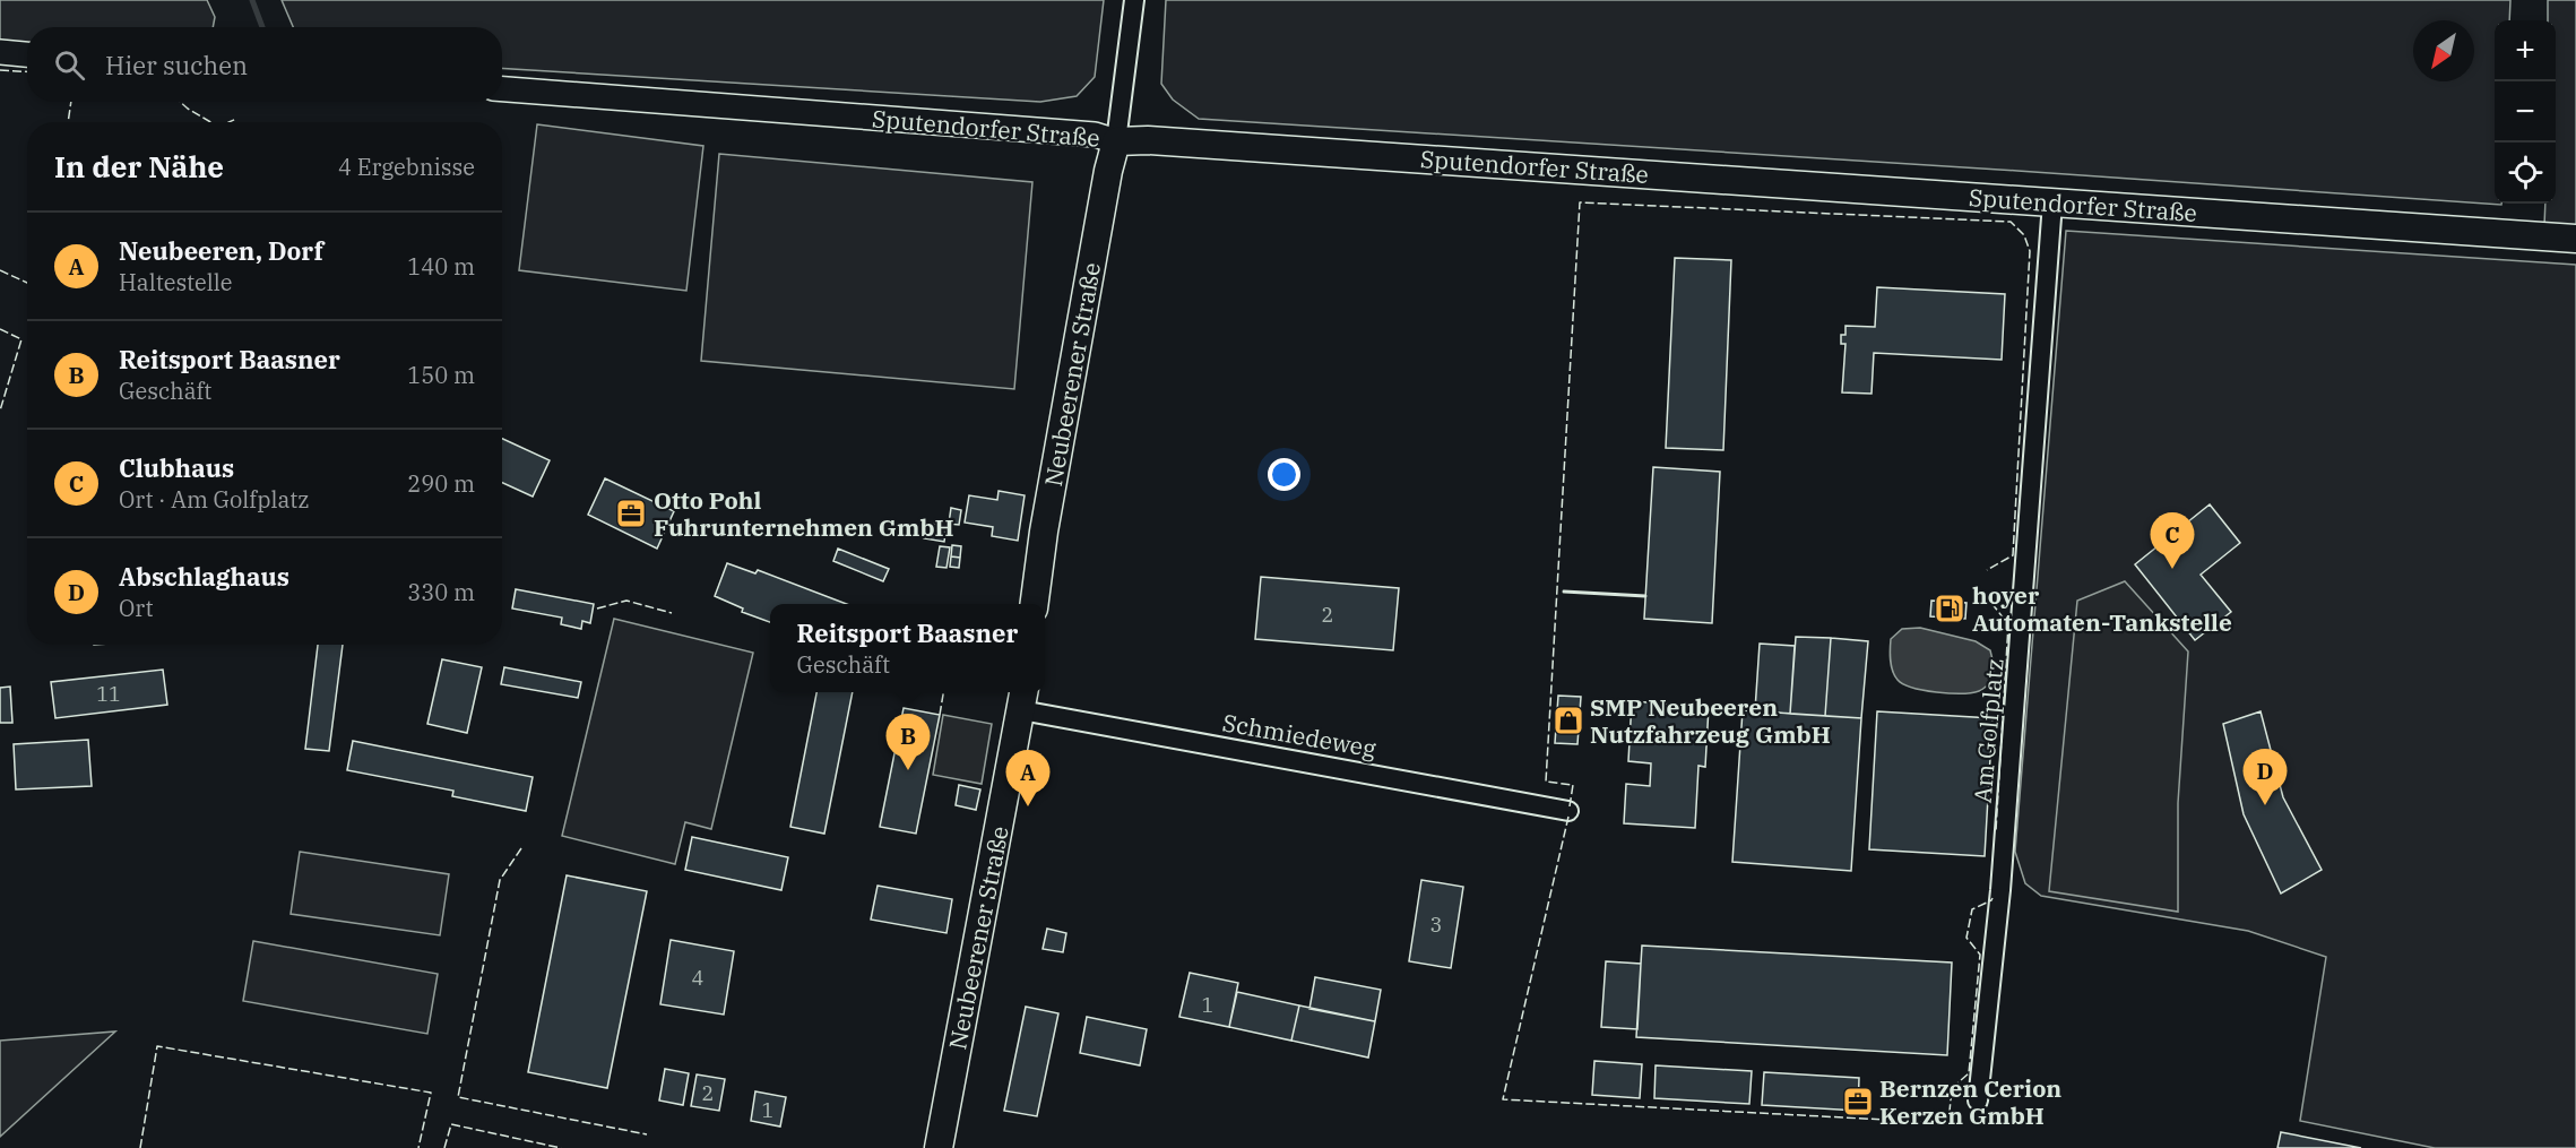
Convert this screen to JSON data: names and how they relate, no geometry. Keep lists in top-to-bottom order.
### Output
{
  "streets": {
    "main road": ["Sputendorfer Straße", "Neubeerener Straße"],
    "street": ["Am Golfplatz", "Schmiedeweg"]
  },
  "crossings": [
    ["Sputendorfer Straße", "Neubeerener Straße"],
    ["Sputendorfer Straße", "Am Golfplatz"],
    ["Neubeerener Straße", "Schmiedeweg"]
  ],
  "places": {
    "office": ["Otto Pohl Fuhrunternehmen GmbH", "Bernzen Cerion Kerzen GmbH"],
    "fuel station": ["hoyer Automaten-Tankstelle"],
    "shop": ["SMP Neubeeren Nutzfahrzeug GmbH"]
  },
  "house_numbers": [
    "2",
    "11",
    "3",
    "4",
    "1",
    "2",
    "1"
  ],
  "north": "bottom left",
  "page": {
    "map_buttons": ["+", "−"],
    "search": "Hier suchen",
    "heading": ["In der Nähe", "4 Ergebnisse"],
    "list": [
      {
        "mark": "A",
        "name": "Neubeeren, Dorf",
        "note": "Haltestelle",
        "value": "140 m"
      },
      {
        "mark": "B",
        "name": "Reitsport Baasner",
        "note": "Geschäft",
        "value": "150 m"
      },
      {
        "mark": "C",
        "name": "Clubhaus",
        "note": "Ort · Am Golfplatz",
        "value": "290 m"
      },
      {
        "mark": "D",
        "name": "Abschlaghaus",
        "note": "Ort",
        "value": "330 m"
      }
    ],
    "pins": [
      "C",
      "B",
      "D",
      "A"
    ],
    "popup": ["Reitsport Baasner", "Geschäft"]
  }
}
